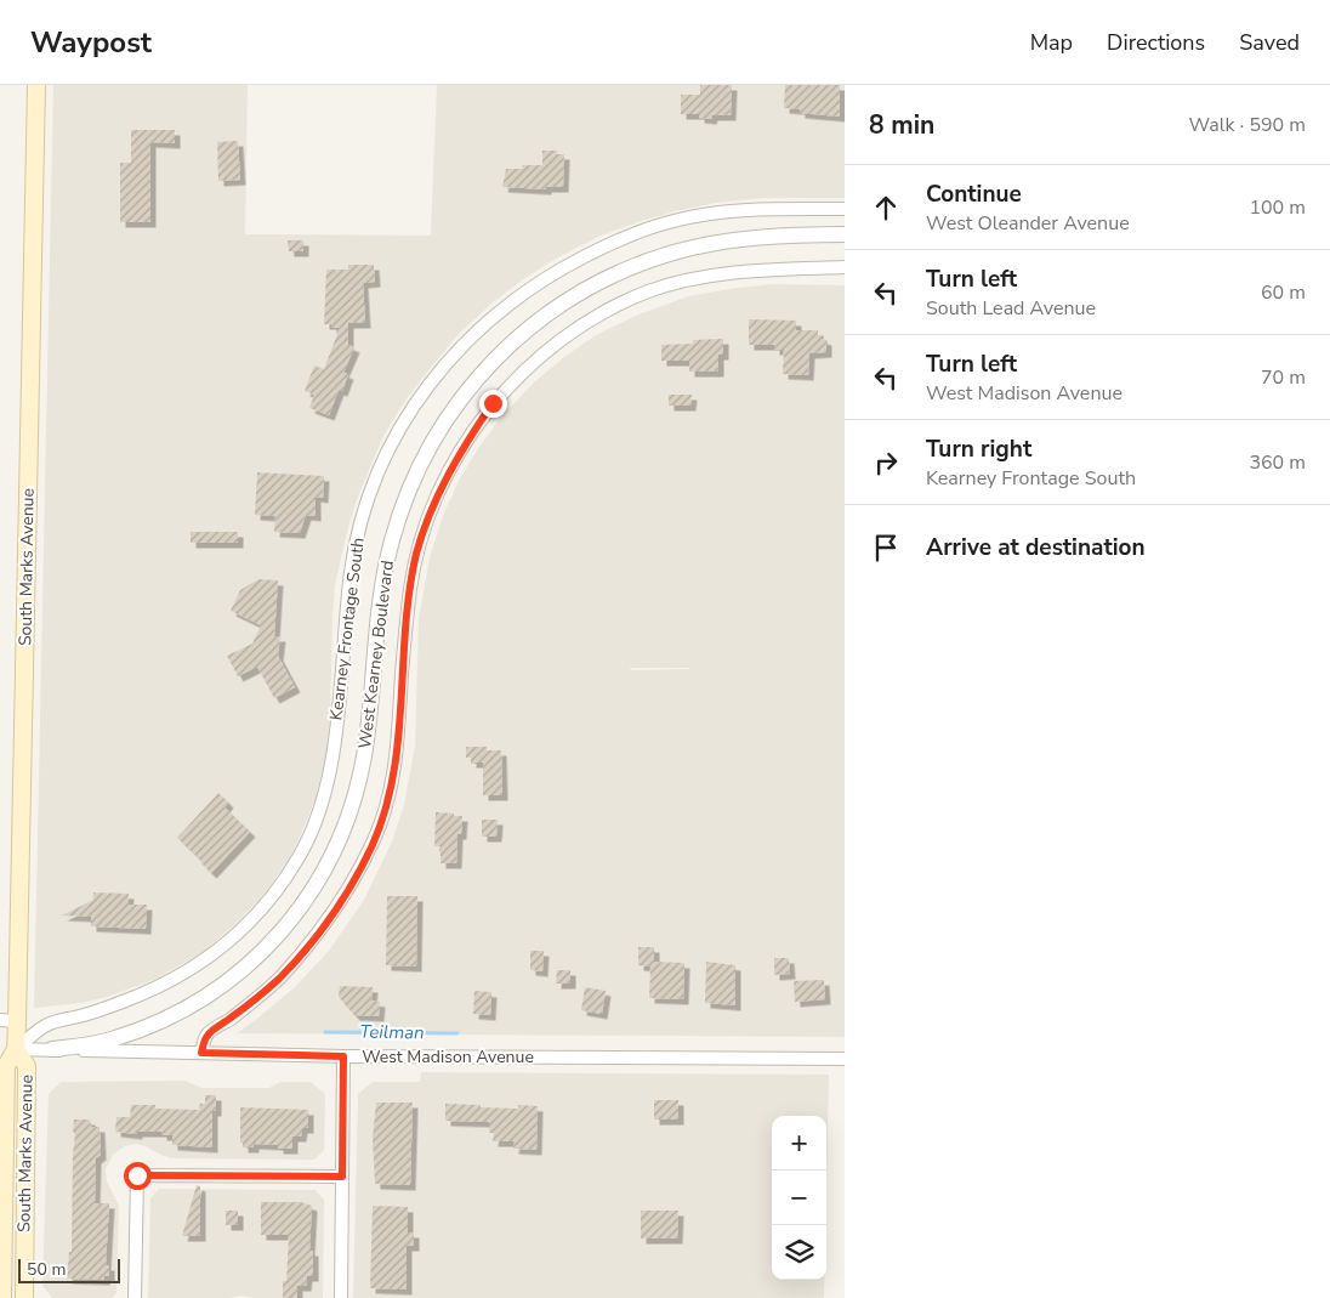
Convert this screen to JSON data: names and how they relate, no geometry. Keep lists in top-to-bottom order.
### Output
{
  "streets": {
    "main road": ["South Marks Avenue"],
    "street": ["Kearney Frontage South", "West Kearney Boulevard", "West Madison Avenue"]
  },
  "crossings": [
    ["South Marks Avenue", "Kearney Frontage South"],
    ["South Marks Avenue", "West Madison Avenue"],
    ["Kearney Frontage South", "West Madison Avenue"],
    ["West Kearney Boulevard", "West Madison Avenue"]
  ],
  "water": ["Teilman"],
  "scale_bar": "50 m",
  "page": {
    "header": "Waypost",
    "nav": ["Map", "Directions", "Saved"],
    "heading": ["8 min", "Walk · 590 m"],
    "list": [
      ["Continue", "West Oleander Avenue", "100 m"],
      ["Turn left", "South Lead Avenue", "60 m"],
      ["Turn left", "West Madison Avenue", "70 m"],
      ["Turn right", "Kearney Frontage South", "360 m"],
      "Arrive at destination"
    ],
    "map_buttons": ["+", "−"],
    "scale": "50 m"
  }
}
